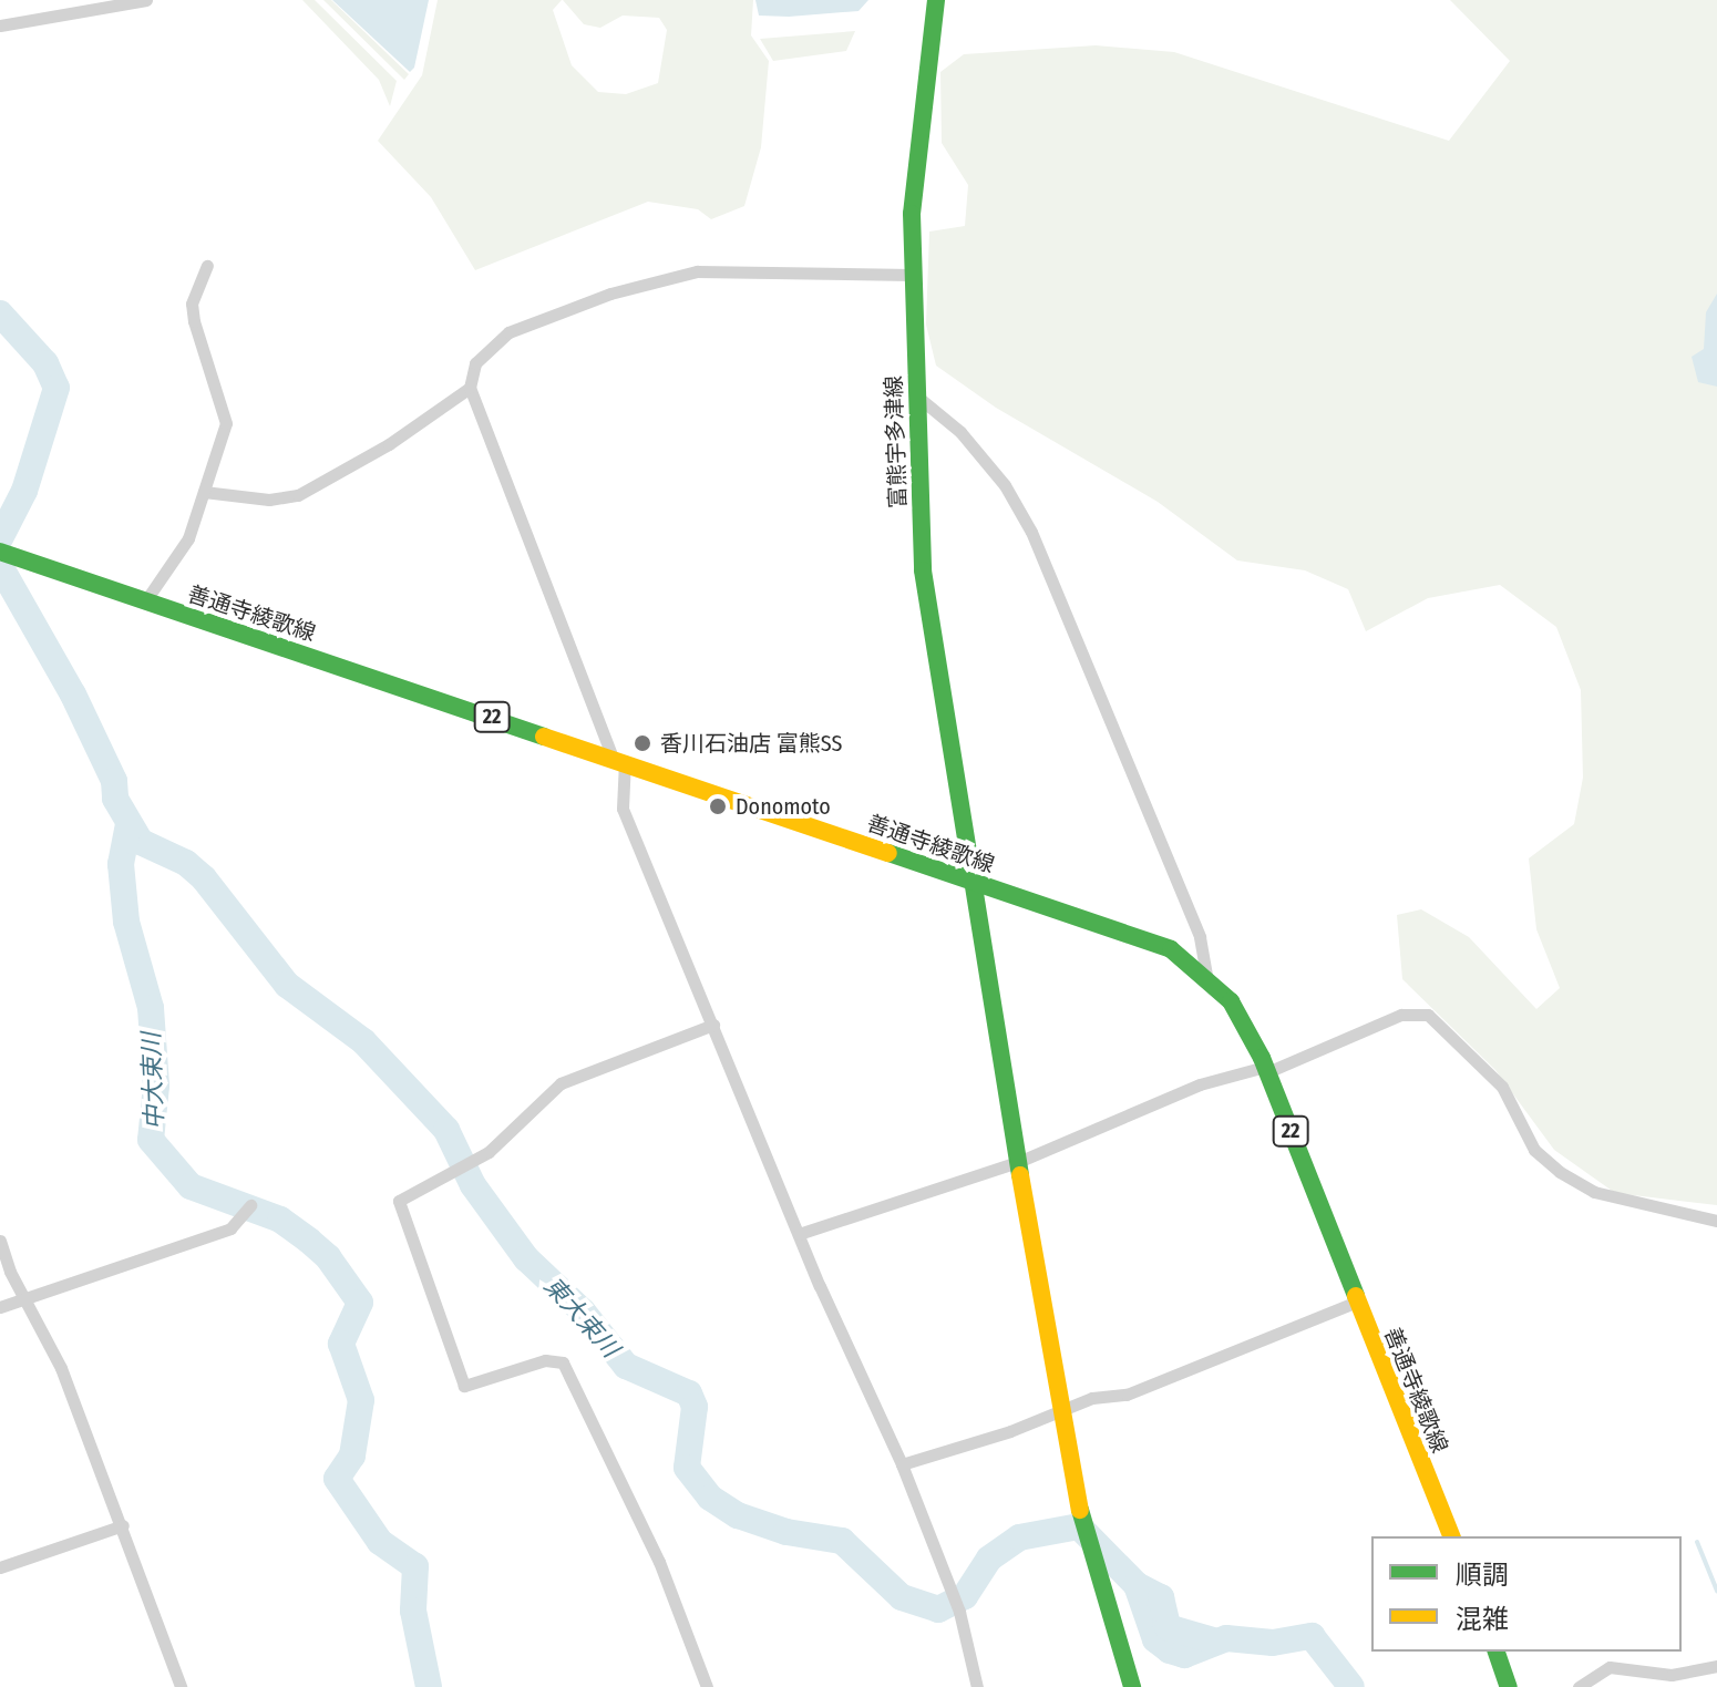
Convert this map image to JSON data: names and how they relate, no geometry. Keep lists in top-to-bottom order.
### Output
{
  "streets": {
    "main road": ["富熊宇多津線", "善通寺綾歌線", "22"]
  },
  "crossings": [
    ["富熊宇多津線", "善通寺綾歌線"]
  ],
  "water": ["中大束川", "東大束川"],
  "places": ["香川石油店 富熊SS", "Donomoto"],
  "legend": ["順調", "混雑"]
}
